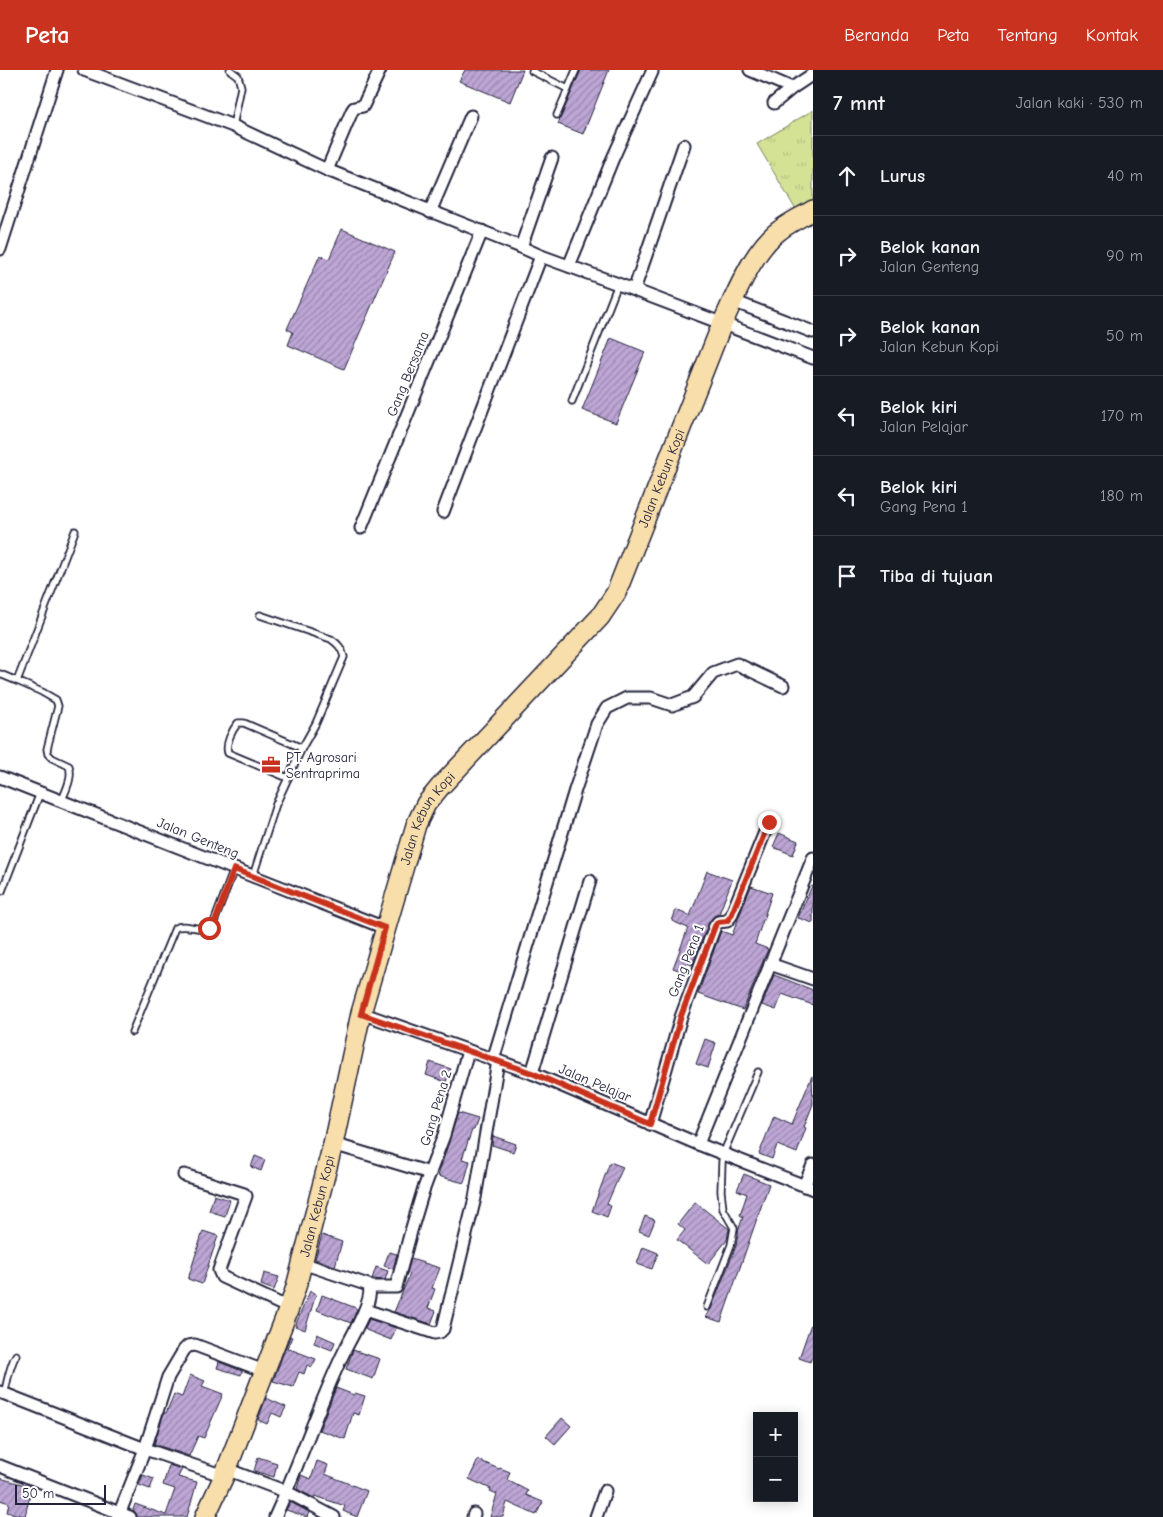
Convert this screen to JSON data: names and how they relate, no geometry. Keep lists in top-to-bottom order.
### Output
{
  "streets": {
    "main road": ["Jalan Kebun Kopi"],
    "street": [
      "Gang Bersama",
      "Jalan Genteng",
      "Gang Pena 1",
      "Jalan Pelajar",
      "Gang Pena 2"
    ]
  },
  "crossings": [
    ["Jalan Kebun Kopi", "Jalan Genteng"],
    ["Jalan Kebun Kopi", "Jalan Pelajar"],
    ["Gang Pena 1", "Jalan Pelajar"],
    ["Jalan Pelajar", "Gang Pena 2"]
  ],
  "places": {
    "office": ["PT. Agrosari Sentraprima"]
  },
  "scale_bar": "50 m",
  "page": {
    "header": "Peta",
    "nav": [
      "Beranda",
      "Peta",
      "Tentang",
      "Kontak"
    ],
    "heading": ["7 mnt", "Jalan kaki · 530 m"],
    "list": [
      ["Lurus", "40 m"],
      ["Belok kanan", "Jalan Genteng", "90 m"],
      ["Belok kanan", "Jalan Kebun Kopi", "50 m"],
      ["Belok kiri", "Jalan Pelajar", "170 m"],
      ["Belok kiri", "Gang Pena 1", "180 m"],
      "Tiba di tujuan"
    ],
    "map_buttons": ["+", "−"],
    "scale": "50 m"
  }
}
